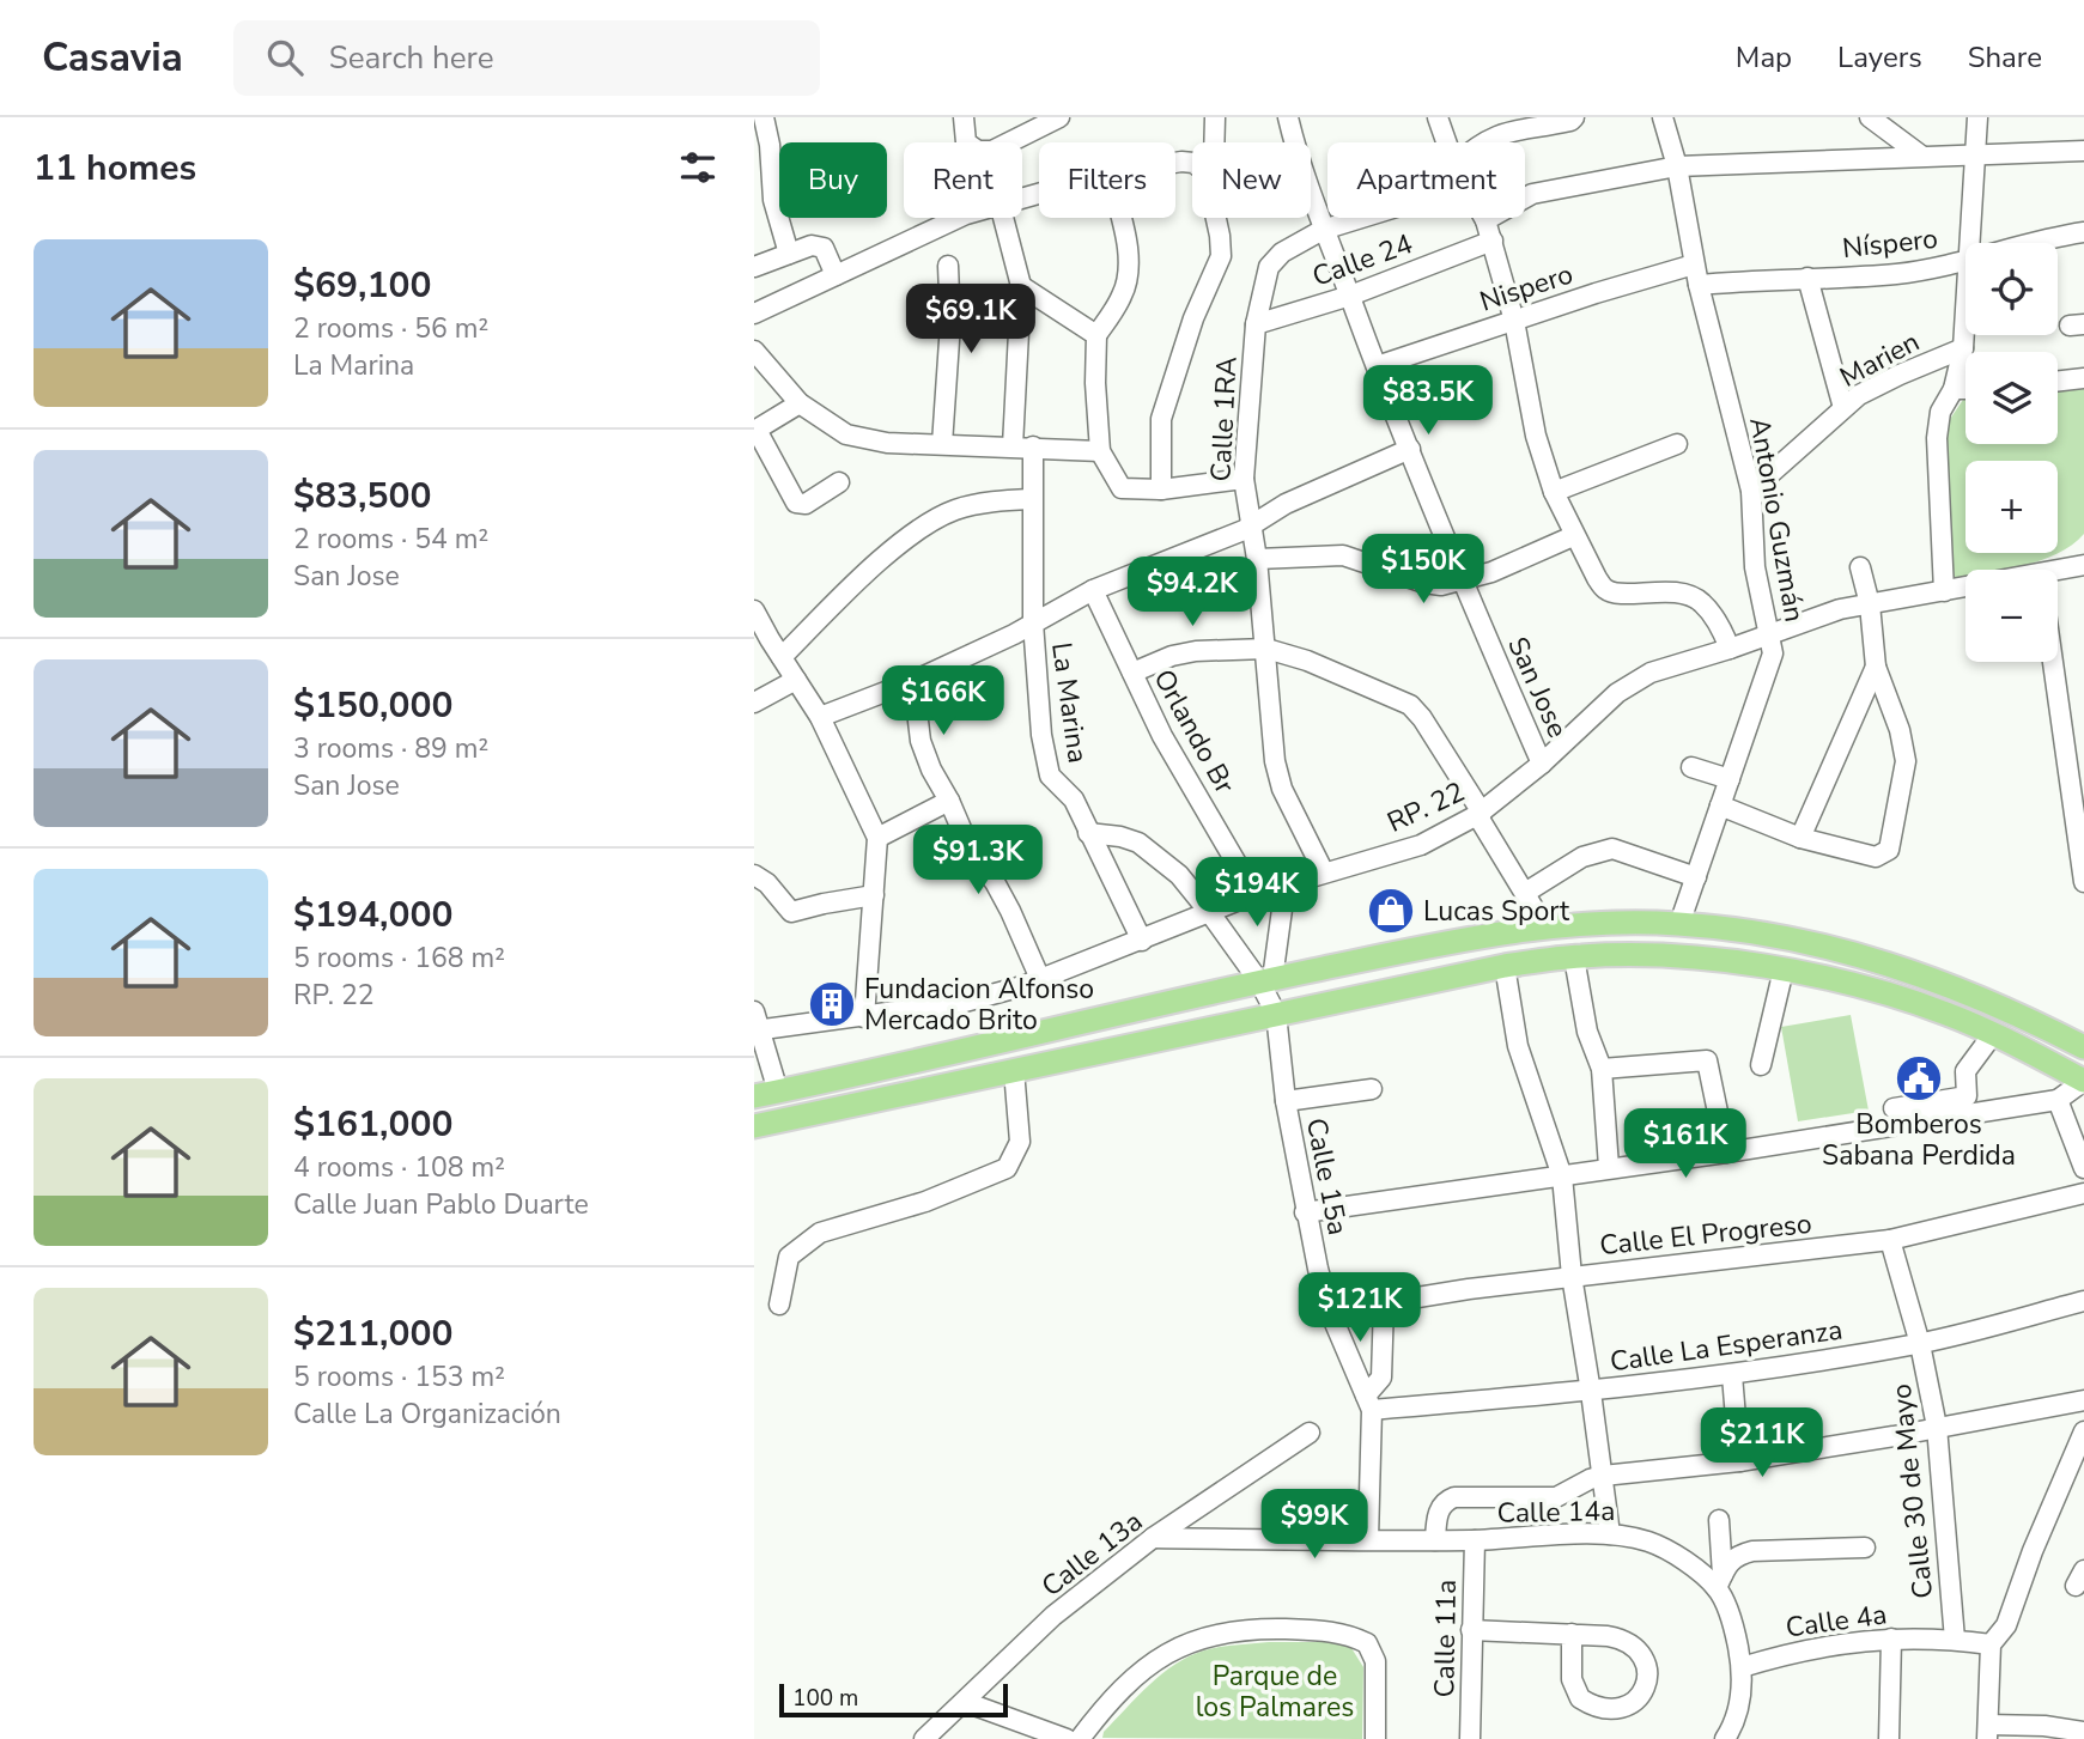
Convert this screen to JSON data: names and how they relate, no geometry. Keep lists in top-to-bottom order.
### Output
{
  "streets": {
    "street": [
      "Níspero",
      "Calle 24",
      "Nispero",
      "Marien",
      "Calle 1RA",
      "Antonio Guzmán",
      "San Jose",
      "La Marina",
      "Orlando Br",
      "RP. 22",
      "Calle 15a",
      "Calle El Progreso",
      "Calle La Esperanza",
      "Calle 30 de Mayo",
      "Calle 14a",
      "Calle 13a",
      "Calle 4a",
      "Calle 11a"
    ]
  },
  "crossings": [
    ["Níspero", "Antonio Guzmán"],
    ["Calle 24", "Calle 1RA"],
    ["Calle 24", "San Jose"],
    ["Nispero", "Antonio Guzmán"],
    ["Nispero", "San Jose"],
    ["Marien", "Antonio Guzmán"],
    ["Calle 1RA", "San Jose"],
    ["Calle 1RA", "RP. 22"],
    ["Antonio Guzmán", "RP. 22"],
    ["San Jose", "RP. 22"],
    ["La Marina", "RP. 22"],
    ["Orlando Br", "RP. 22"],
    ["Calle 15a", "Calle El Progreso"],
    ["Calle 15a", "Calle La Esperanza"],
    ["Calle 15a", "Calle 14a"],
    ["Calle El Progreso", "Calle 30 de Mayo"],
    ["Calle La Esperanza", "Calle 30 de Mayo"],
    ["Calle 30 de Mayo", "Calle 4a"],
    ["Calle 14a", "Calle 13a"],
    ["Calle 14a", "Calle 4a"],
    ["Calle 14a", "Calle 11a"]
  ],
  "parks": ["Parque de los Palmares"],
  "places": {
    "shop": ["Lucas Sport"],
    "building": ["Fundacion Alfonso Mercado Brito"],
    "public building": ["Bomberos Sabana Perdida"]
  },
  "scale_bar": "100 m",
  "page": {
    "header": "Casavia",
    "search": "Search here",
    "nav": ["Map", "Layers", "Share"],
    "heading": "11 homes",
    "chip": [
      "Buy",
      "Rent",
      "Filters",
      "New",
      "Apartment"
    ],
    "list": [
      {
        "name": "$69,100",
        "note": "2 rooms · 56 m² · La Marina"
      },
      {
        "name": "$83,500",
        "note": "2 rooms · 54 m² · San Jose"
      },
      {
        "name": "$150,000",
        "note": "3 rooms · 89 m² · San Jose"
      },
      {
        "name": "$194,000",
        "note": "5 rooms · 168 m² · RP. 22"
      },
      {
        "name": "$161,000",
        "note": "4 rooms · 108 m² · Calle Juan Pablo Duarte"
      },
      {
        "name": "$211,000",
        "note": "5 rooms · 153 m² · Calle La Organización"
      }
    ],
    "map_buttons": ["+", "−"],
    "price": [
      "$69.1K",
      "$83.5K",
      "$150K",
      "$94.2K",
      "$166K",
      "$91.3K",
      "$194K",
      "$161K",
      "$121K",
      "$211K",
      "$99K"
    ],
    "scale": "100 m"
  }
}
